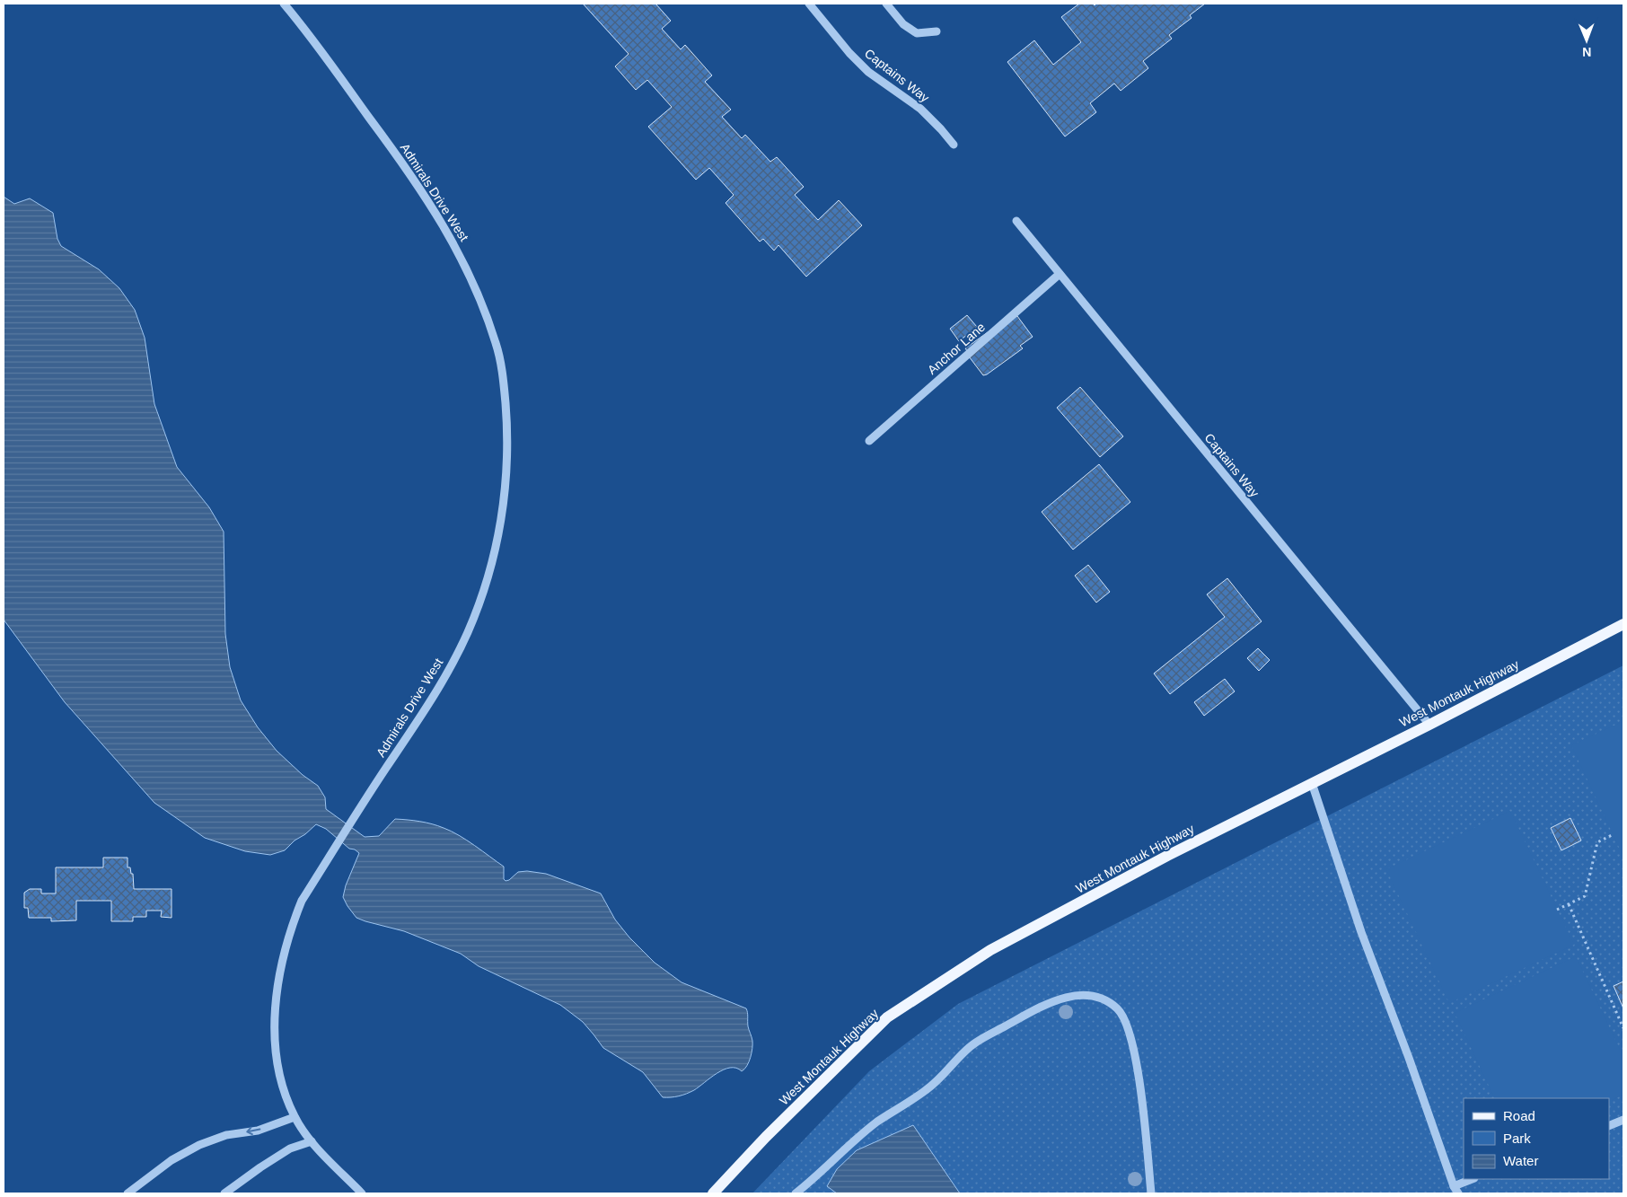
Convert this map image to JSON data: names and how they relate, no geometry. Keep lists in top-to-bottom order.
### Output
{
  "streets": {
    "main road": ["West Montauk Highway"],
    "street": ["Captains Way", "Admirals Drive West", "Anchor Lane"]
  },
  "crossings": [
    ["Captains Way", "Anchor Lane"],
    ["Captains Way", "West Montauk Highway"]
  ],
  "legend": ["Road", "Park", "Water"],
  "north": "bottom"
}
